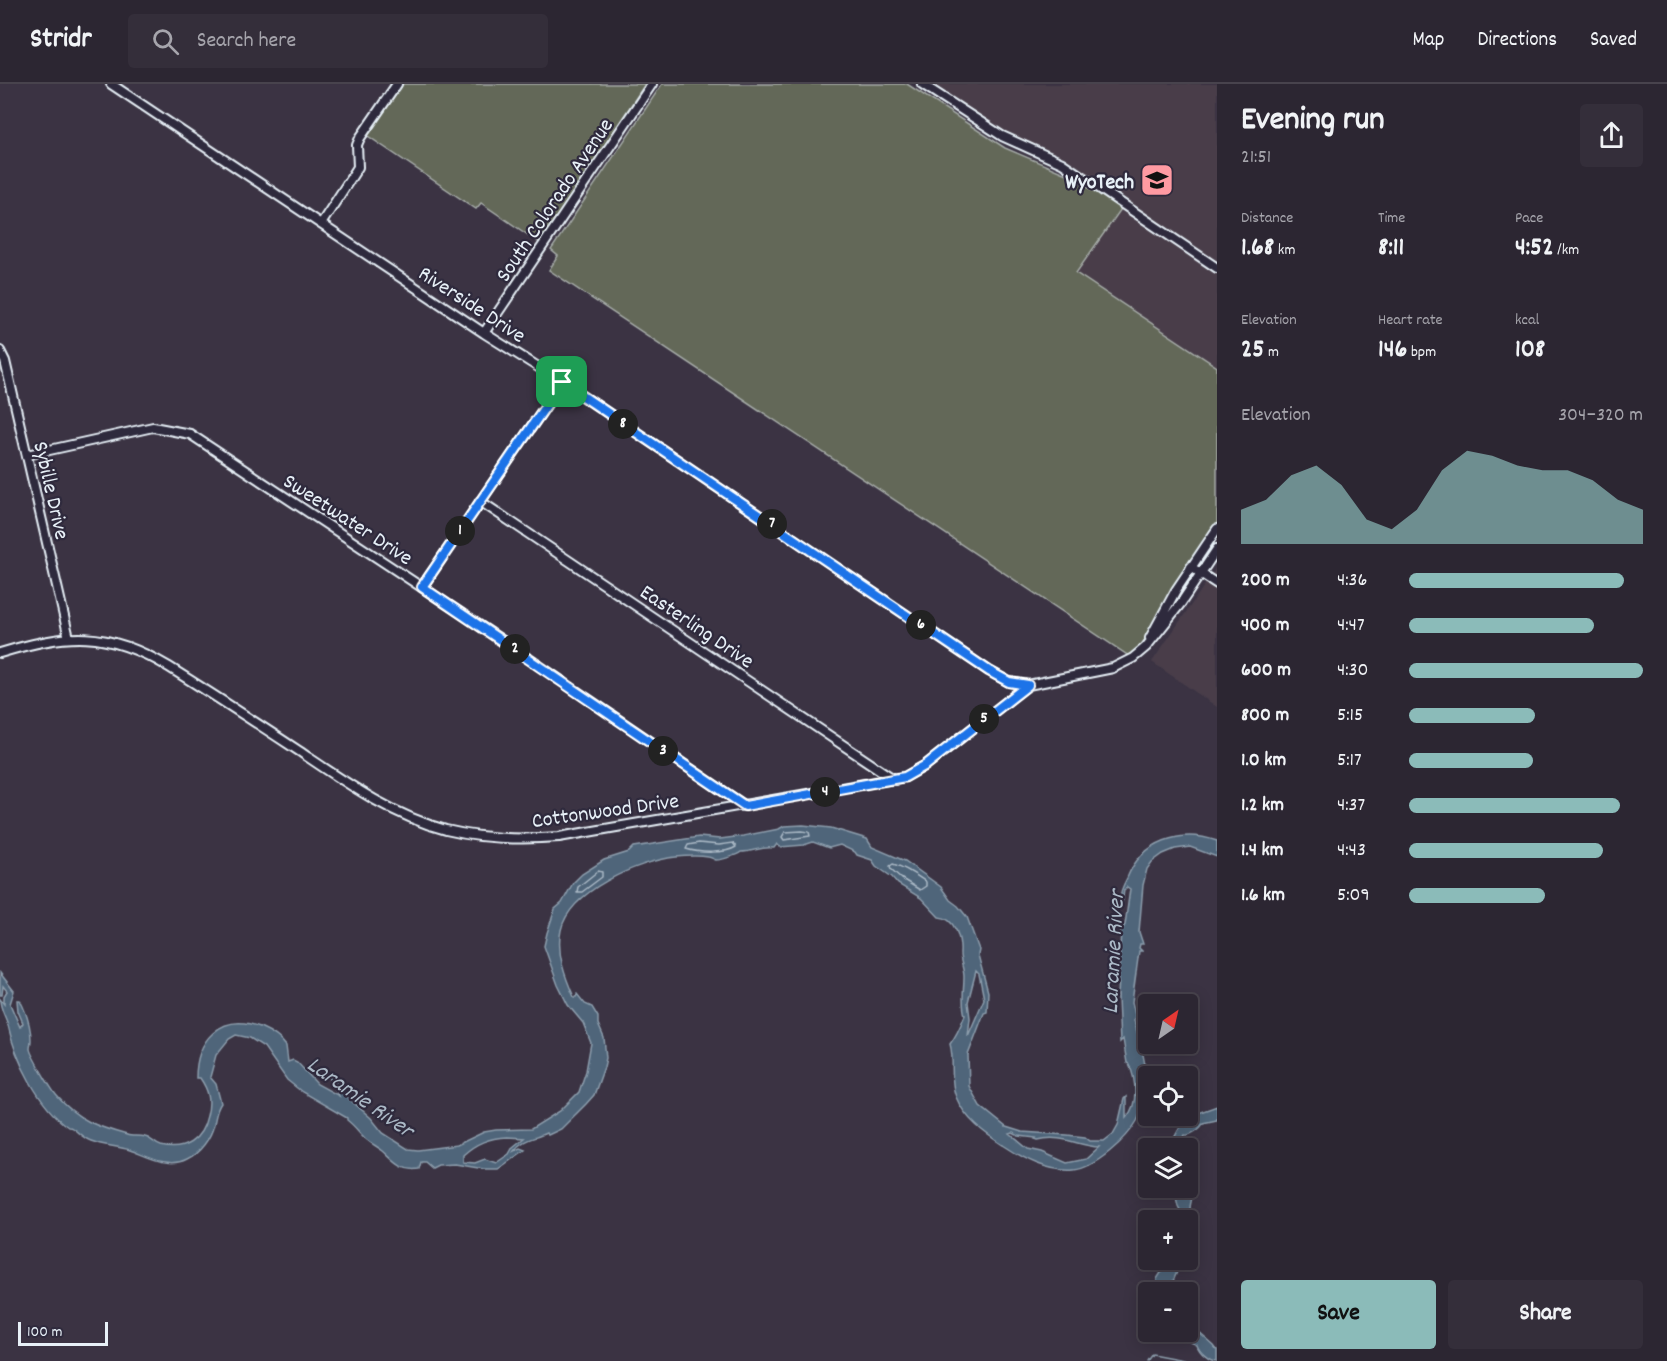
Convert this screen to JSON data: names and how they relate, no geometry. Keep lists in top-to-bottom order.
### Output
{
  "streets": {
    "street": [
      "South Colorado Avenue",
      "Riverside Drive",
      "Sybille Drive",
      "Sweetwater Drive",
      "Easterling Drive",
      "Cottonwood Drive"
    ]
  },
  "crossings": [
    ["South Colorado Avenue", "Riverside Drive"],
    ["Riverside Drive", "Cottonwood Drive"],
    ["Sybille Drive", "Sweetwater Drive"],
    ["Sybille Drive", "Cottonwood Drive"],
    ["Sweetwater Drive", "Cottonwood Drive"],
    ["Easterling Drive", "Cottonwood Drive"]
  ],
  "water": ["Laramie River"],
  "places": {
    "school or university": ["WyoTech"]
  },
  "scale_bar": "100 m",
  "north": "top right",
  "page": {
    "header": "Stridr",
    "search": "Search here",
    "nav": ["Map", "Directions", "Saved"],
    "heading": ["Evening run", "21:51"],
    "stats": [
      ["Distance", "1.68 km"],
      ["Time", "8:11"],
      ["Pace", "4:52 /km"],
      ["Elevation", "25 m"],
      ["Heart rate", "146 bpm"],
      ["kcal", "108"]
    ],
    "chart": ["Elevation", "304–320 m"],
    "pins": [
      "8",
      "7",
      "1",
      "6",
      "2",
      "5",
      "3",
      "4"
    ],
    "list": [
      {
        "name": "200 m",
        "note": "4:36"
      },
      {
        "name": "400 m",
        "note": "4:47"
      },
      {
        "name": "600 m",
        "note": "4:30"
      },
      {
        "name": "800 m",
        "note": "5:15"
      },
      {
        "name": "1.0 km",
        "note": "5:17"
      },
      {
        "name": "1.2 km",
        "note": "4:37"
      },
      {
        "name": "1.4 km",
        "note": "4:43"
      },
      {
        "name": "1.6 km",
        "note": "5:09"
      }
    ],
    "map_buttons": ["+", "−"],
    "buttons": ["Save", "Share"],
    "scale": "100 m"
  }
}
